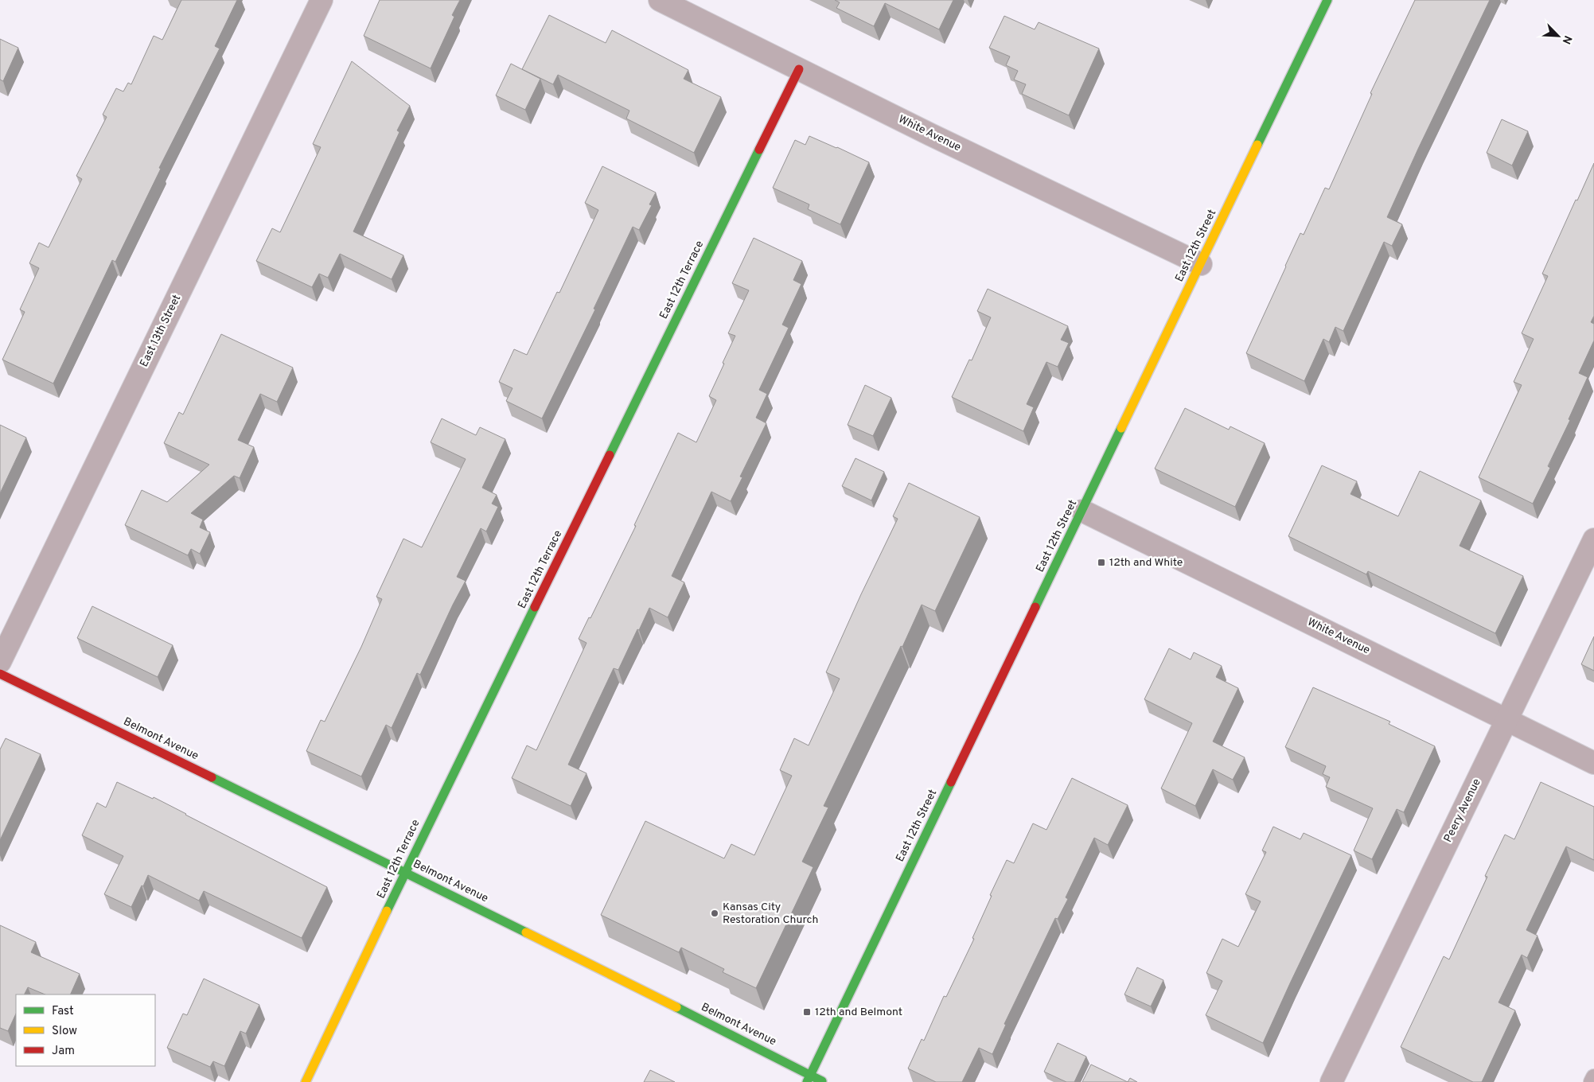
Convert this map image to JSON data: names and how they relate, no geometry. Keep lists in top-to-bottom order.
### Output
{
  "streets": {
    "street": [
      "White Avenue",
      "East 12th Street",
      "East 12th Terrace",
      "East 13th Street",
      "Belmont Avenue",
      "Peery Avenue"
    ]
  },
  "crossings": [
    ["White Avenue", "East 12th Street"],
    ["White Avenue", "East 12th Terrace"],
    ["White Avenue", "Peery Avenue"],
    ["East 12th Street", "Belmont Avenue"],
    ["East 12th Terrace", "Belmont Avenue"]
  ],
  "places": {
    "transit": ["12th and White", "12th and Belmont"],
    "other": ["Kansas City Restoration Church"]
  },
  "legend": ["Fast", "Slow", "Jam"],
  "north": "bottom right"
}
